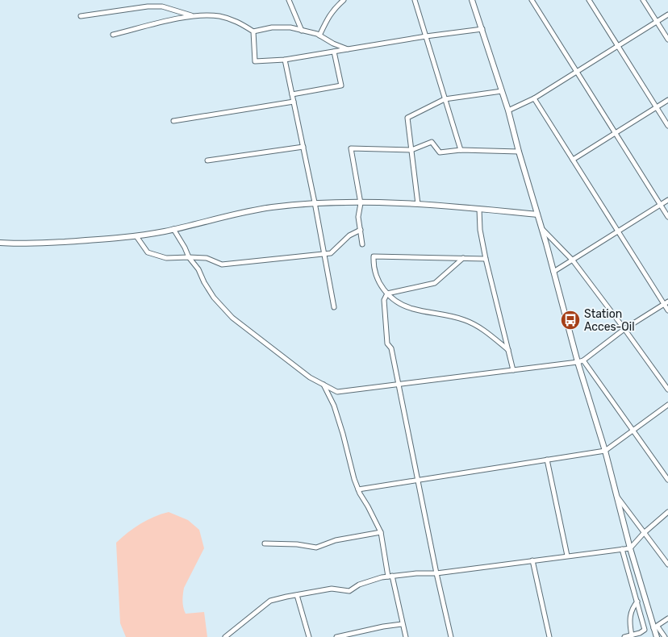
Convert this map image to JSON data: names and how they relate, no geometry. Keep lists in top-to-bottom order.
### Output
{
  "places": {
    "bus stop": ["Station Acces-Oil"]
  }
}
